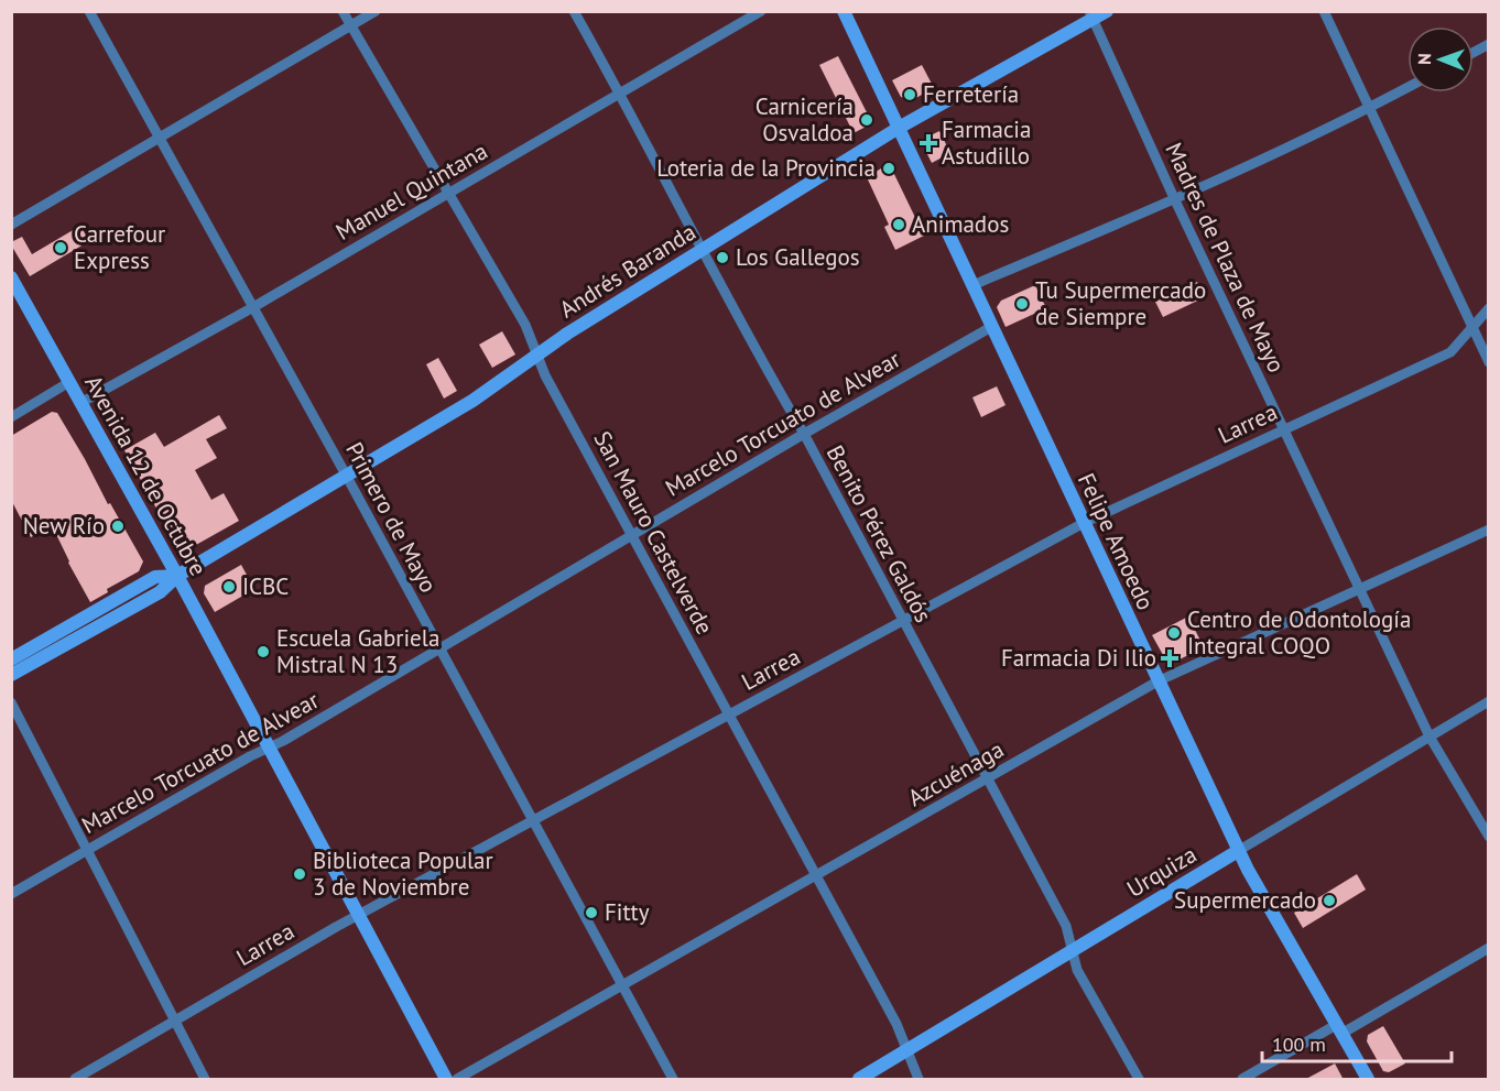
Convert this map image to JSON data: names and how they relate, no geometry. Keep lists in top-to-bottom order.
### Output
{
  "streets": {
    "main road": [
      "Andrés Baranda",
      "Avenida 12 de Octubre",
      "Felipe Amoedo",
      "Urquiza"
    ],
    "street": [
      "Manuel Quintana",
      "Madres de Plaza de Mayo",
      "Marcelo Torcuato de Alvear",
      "Larrea",
      "Primero de Mayo",
      "San Mauro Castelverde",
      "Benito Pérez Galdós",
      "Azcuénaga"
    ]
  },
  "crossings": [
    ["Manuel Quintana", "Avenida 12 de Octubre"],
    ["Manuel Quintana", "Primero de Mayo"],
    ["Manuel Quintana", "San Mauro Castelverde"],
    ["Manuel Quintana", "Benito Pérez Galdós"],
    ["Madres de Plaza de Mayo", "Andrés Baranda"],
    ["Madres de Plaza de Mayo", "Larrea"],
    ["Madres de Plaza de Mayo", "Azcuénaga"],
    ["Madres de Plaza de Mayo", "Urquiza"],
    ["Andrés Baranda", "Avenida 12 de Octubre"],
    ["Andrés Baranda", "Primero de Mayo"],
    ["Andrés Baranda", "San Mauro Castelverde"],
    ["Andrés Baranda", "Benito Pérez Galdós"],
    ["Andrés Baranda", "Felipe Amoedo"],
    ["Marcelo Torcuato de Alvear", "Avenida 12 de Octubre"],
    ["Marcelo Torcuato de Alvear", "Primero de Mayo"],
    ["Marcelo Torcuato de Alvear", "San Mauro Castelverde"],
    ["Marcelo Torcuato de Alvear", "Benito Pérez Galdós"],
    ["Marcelo Torcuato de Alvear", "Felipe Amoedo"],
    ["Larrea", "Avenida 12 de Octubre"],
    ["Larrea", "Primero de Mayo"],
    ["Larrea", "San Mauro Castelverde"],
    ["Larrea", "Benito Pérez Galdós"],
    ["Larrea", "Felipe Amoedo"],
    ["Primero de Mayo", "Azcuénaga"],
    ["San Mauro Castelverde", "Azcuénaga"],
    ["San Mauro Castelverde", "Urquiza"],
    ["Benito Pérez Galdós", "Azcuénaga"],
    ["Benito Pérez Galdós", "Urquiza"],
    ["Felipe Amoedo", "Azcuénaga"],
    ["Felipe Amoedo", "Urquiza"]
  ],
  "places": {
    "other": [
      "Ferretería",
      "Carnicería Osvaldoa",
      "Loteria de la Provincia",
      "Animados",
      "Carrefour Express",
      "Los Gallegos",
      "Tu Supermercado de Siempre",
      "New Río",
      "ICBC",
      "Centro de Odontología Integral COQO",
      "Escuela Gabriela Mistral N 13",
      "Biblioteca Popular 3 de Noviembre",
      "Supermercado",
      "Fitty"
    ],
    "health": ["Farmacia Astudillo", "Farmacia Di Ilio"]
  },
  "scale_bar": "100 m",
  "north": "left"
}
